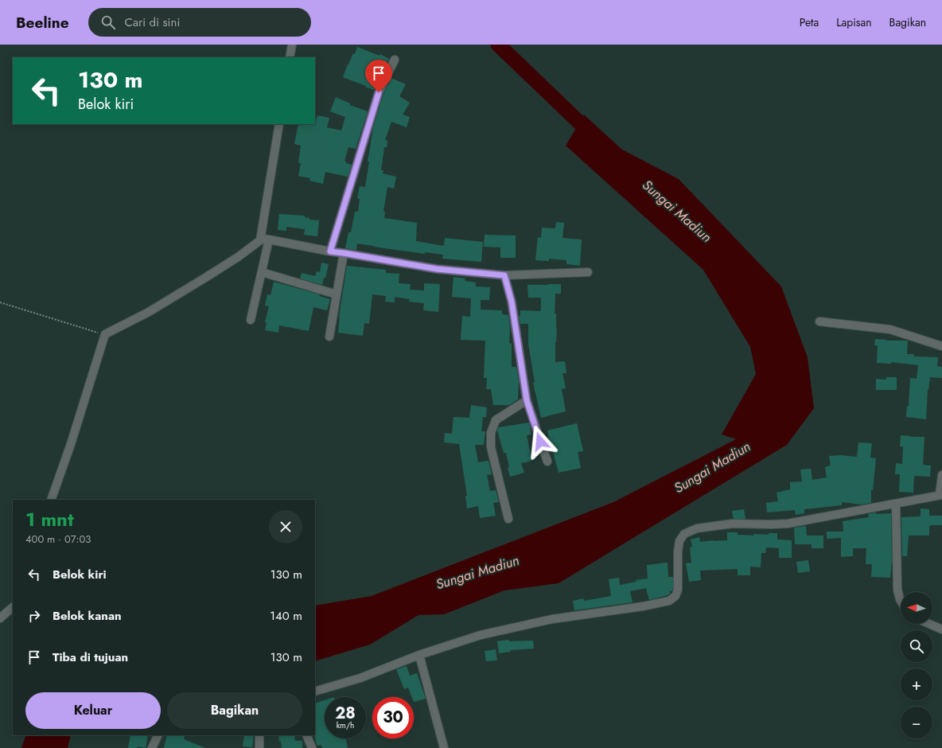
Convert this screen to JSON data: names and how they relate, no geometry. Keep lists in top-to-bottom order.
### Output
{
  "water": ["Sungai Madiun"],
  "north": "left",
  "page": {
    "header": "Beeline",
    "search": "Cari di sini",
    "nav": ["Peta", "Lapisan", "Bagikan"],
    "turn": ["130 m", "Belok kiri"],
    "heading": ["1 mnt", "400 m · 07:03"],
    "list": [
      {
        "name": "Belok kiri",
        "value": "130 m"
      },
      {
        "name": "Belok kanan",
        "value": "140 m"
      },
      {
        "name": "Tiba di tujuan",
        "value": "130 m"
      }
    ],
    "map_buttons": ["+", "−"],
    "buttons": ["Keluar", "Bagikan"],
    "speed": "28 km/h",
    "limit": "30"
  }
}
